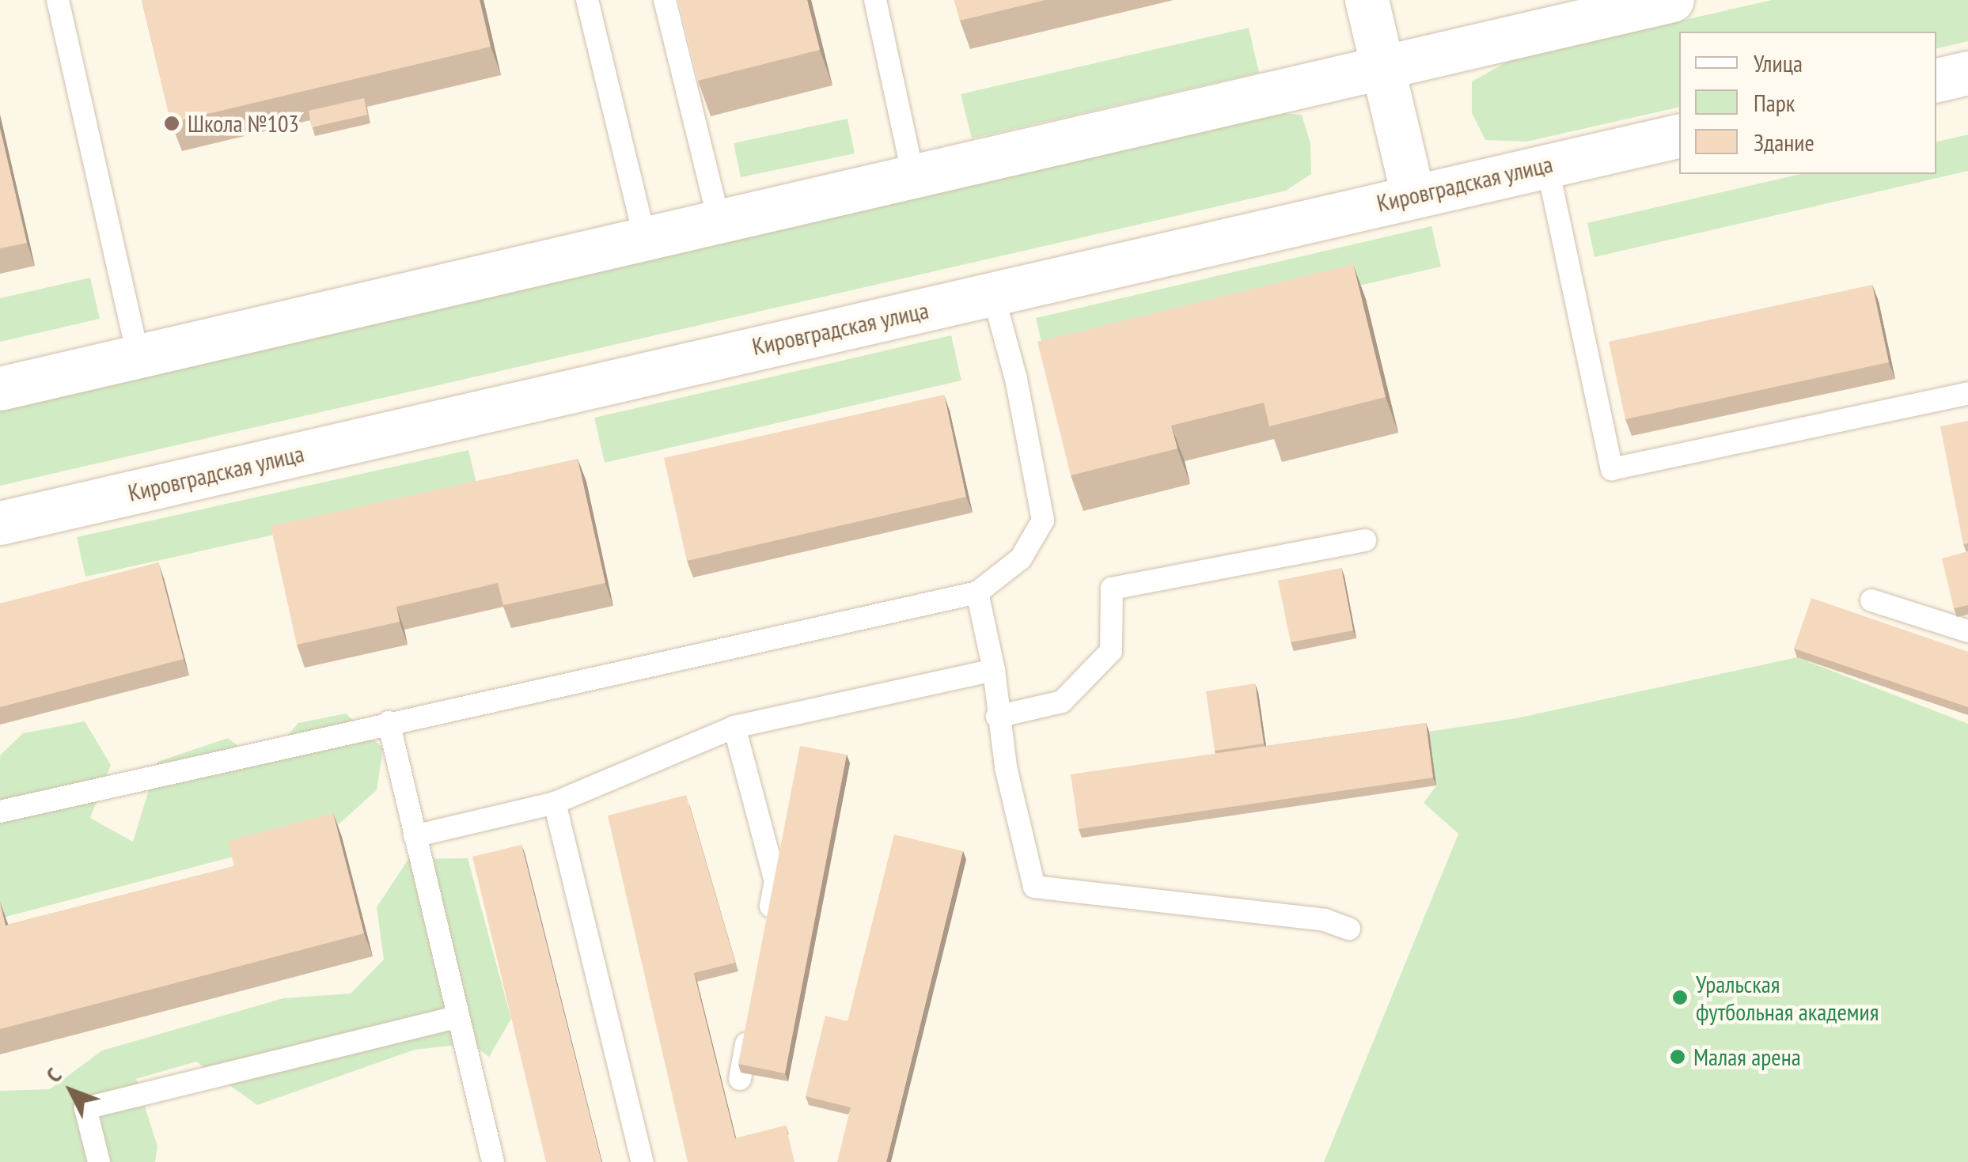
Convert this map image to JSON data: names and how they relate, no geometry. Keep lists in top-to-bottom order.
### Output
{
  "streets": {
    "main road": ["Кировградская улица"]
  },
  "places": ["Школа №103", "Уральская футбольная академия", "Малая арена"],
  "legend": ["Улица", "Парк", "Здание"],
  "north": "top left"
}
